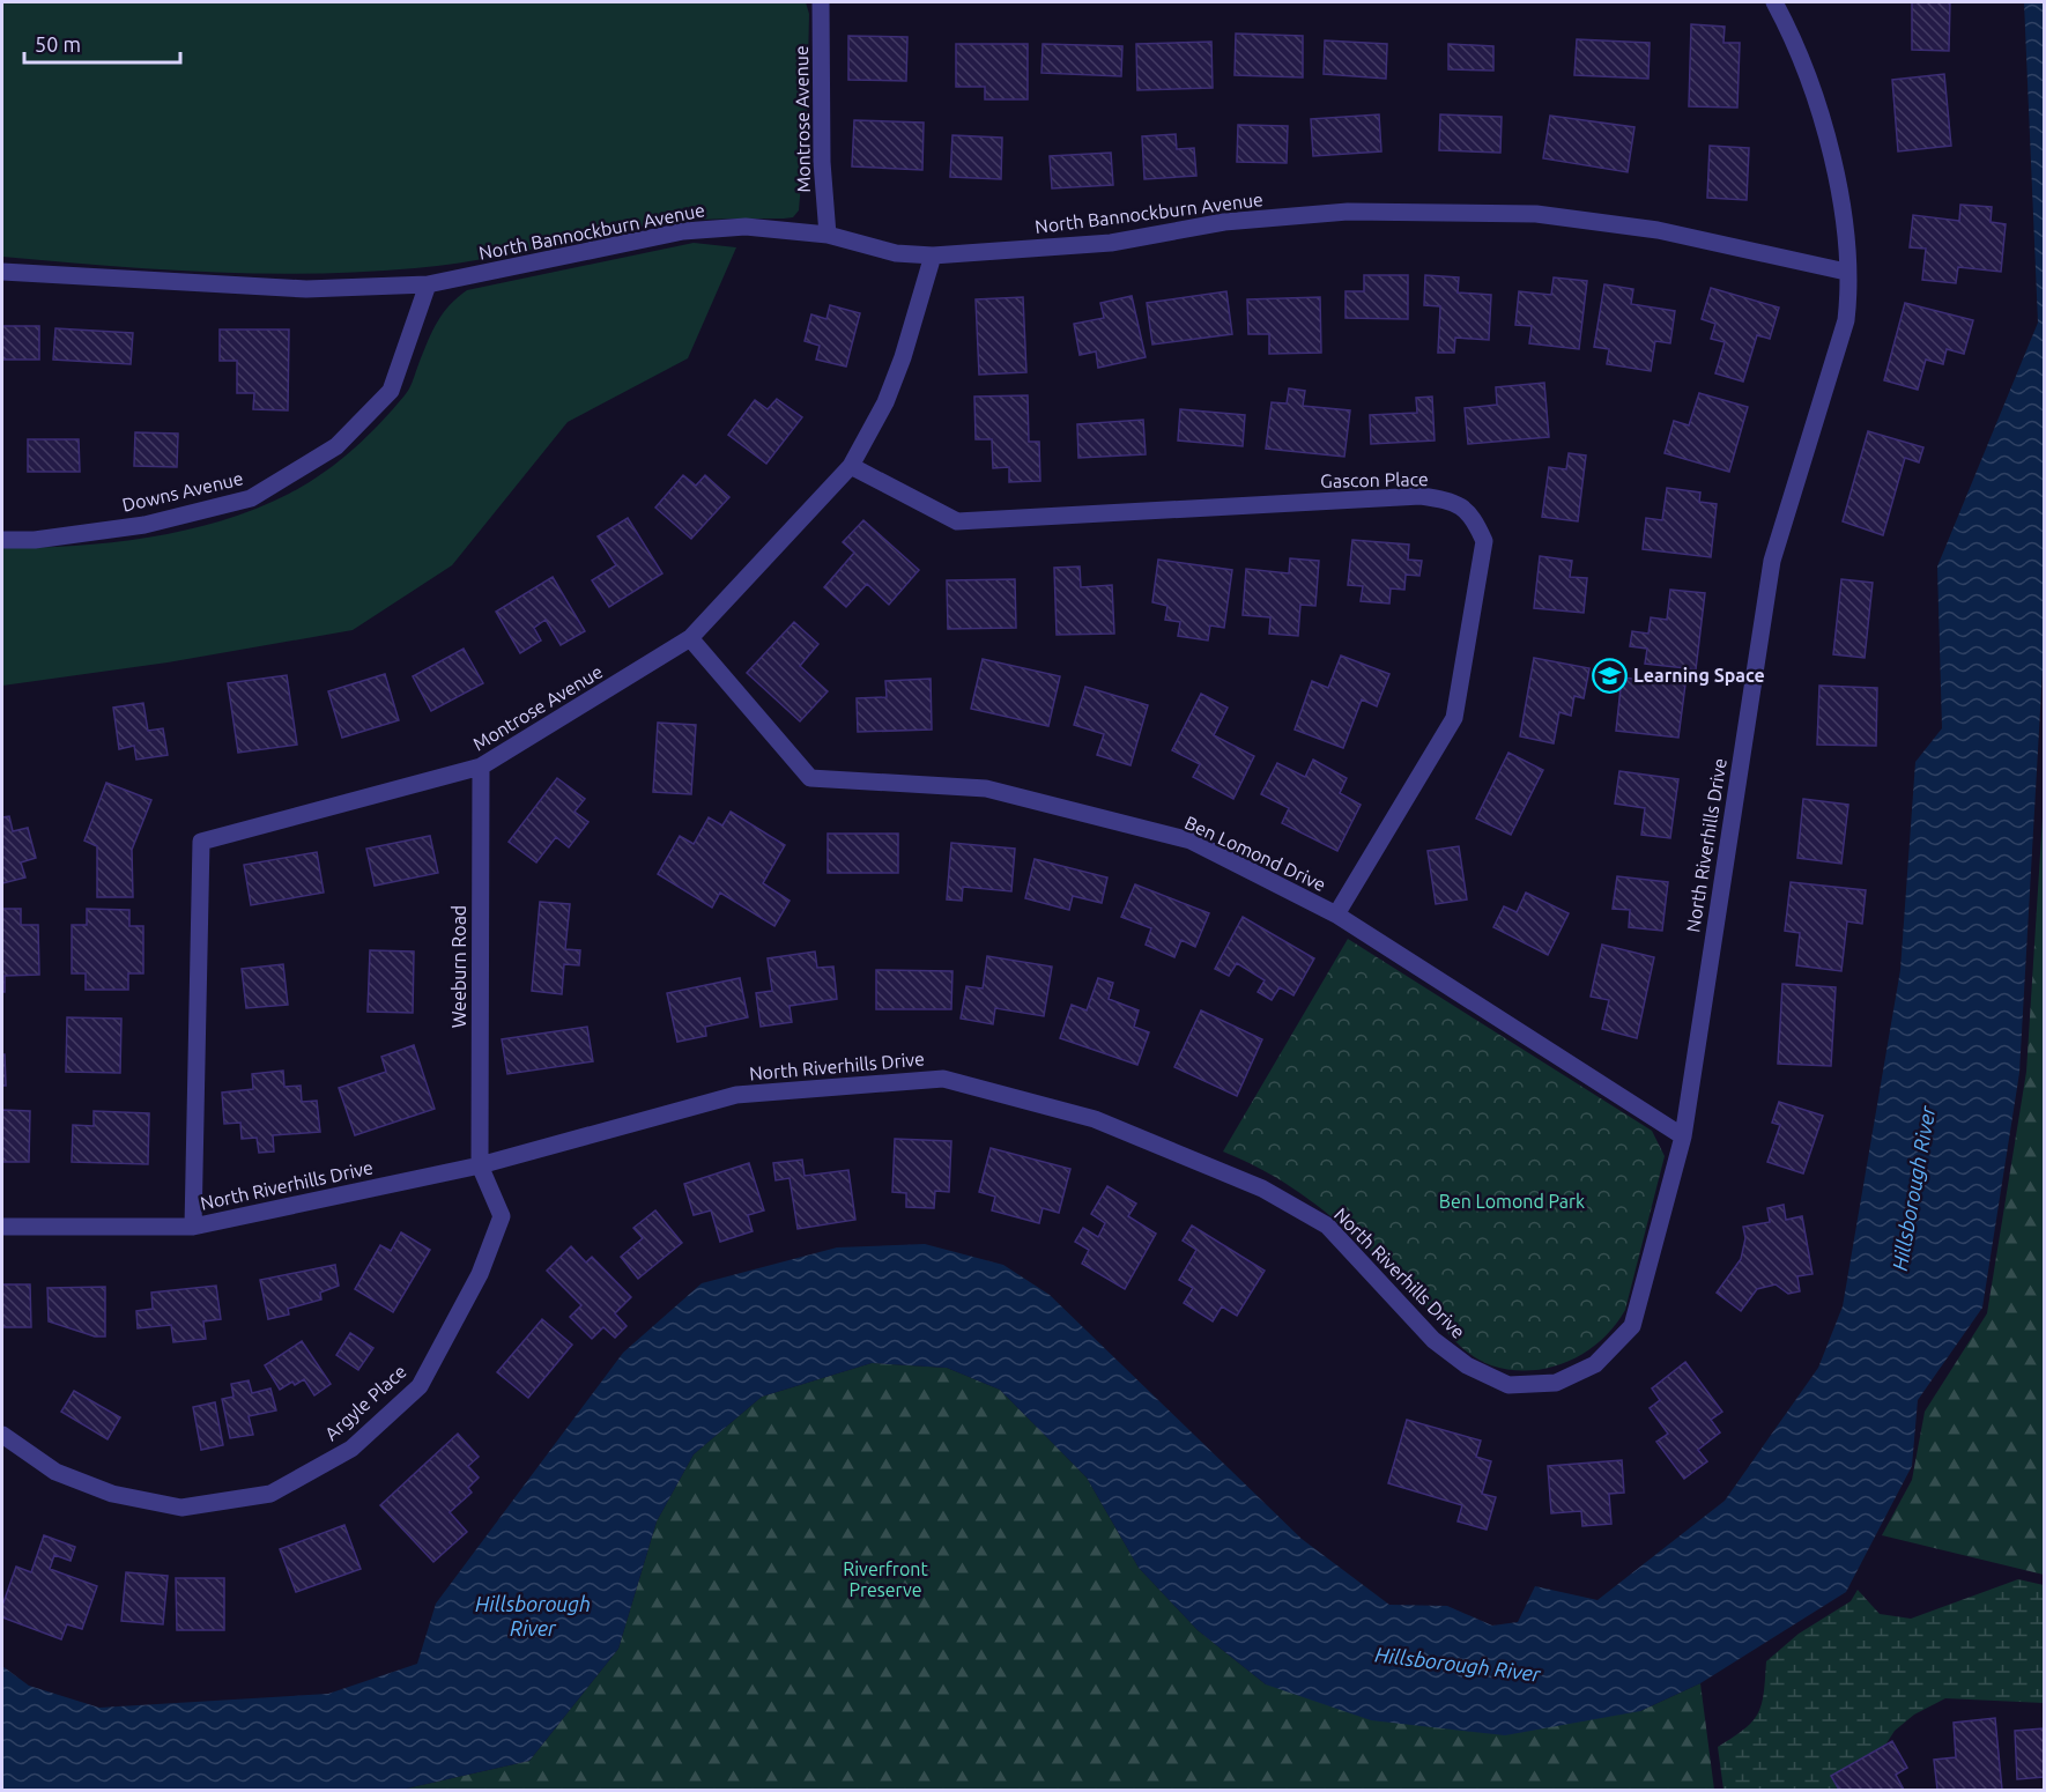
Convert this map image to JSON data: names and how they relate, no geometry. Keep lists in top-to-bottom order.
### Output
{
  "streets": {
    "street": [
      "Montrose Avenue",
      "North Bannockburn Avenue",
      "Gascon Place",
      "Downs Avenue",
      "North Riverhills Drive",
      "Ben Lomond Drive",
      "Weeburn Road",
      "Argyle Place"
    ]
  },
  "crossings": [
    ["Montrose Avenue", "North Bannockburn Avenue"],
    ["Montrose Avenue", "Gascon Place"],
    ["Montrose Avenue", "North Riverhills Drive"],
    ["Montrose Avenue", "Ben Lomond Drive"],
    ["Montrose Avenue", "Weeburn Road"],
    ["North Bannockburn Avenue", "Downs Avenue"],
    ["North Bannockburn Avenue", "North Riverhills Drive"],
    ["Gascon Place", "Ben Lomond Drive"],
    ["North Riverhills Drive", "Ben Lomond Drive"],
    ["North Riverhills Drive", "Weeburn Road"],
    ["North Riverhills Drive", "Argyle Place"],
    ["Weeburn Road", "Argyle Place"]
  ],
  "water": ["Hillsborough River"],
  "parks": ["Ben Lomond Park", "Riverfront Preserve"],
  "places": {
    "school or university": ["Learning Space"]
  },
  "scale_bar": "50 m"
}
